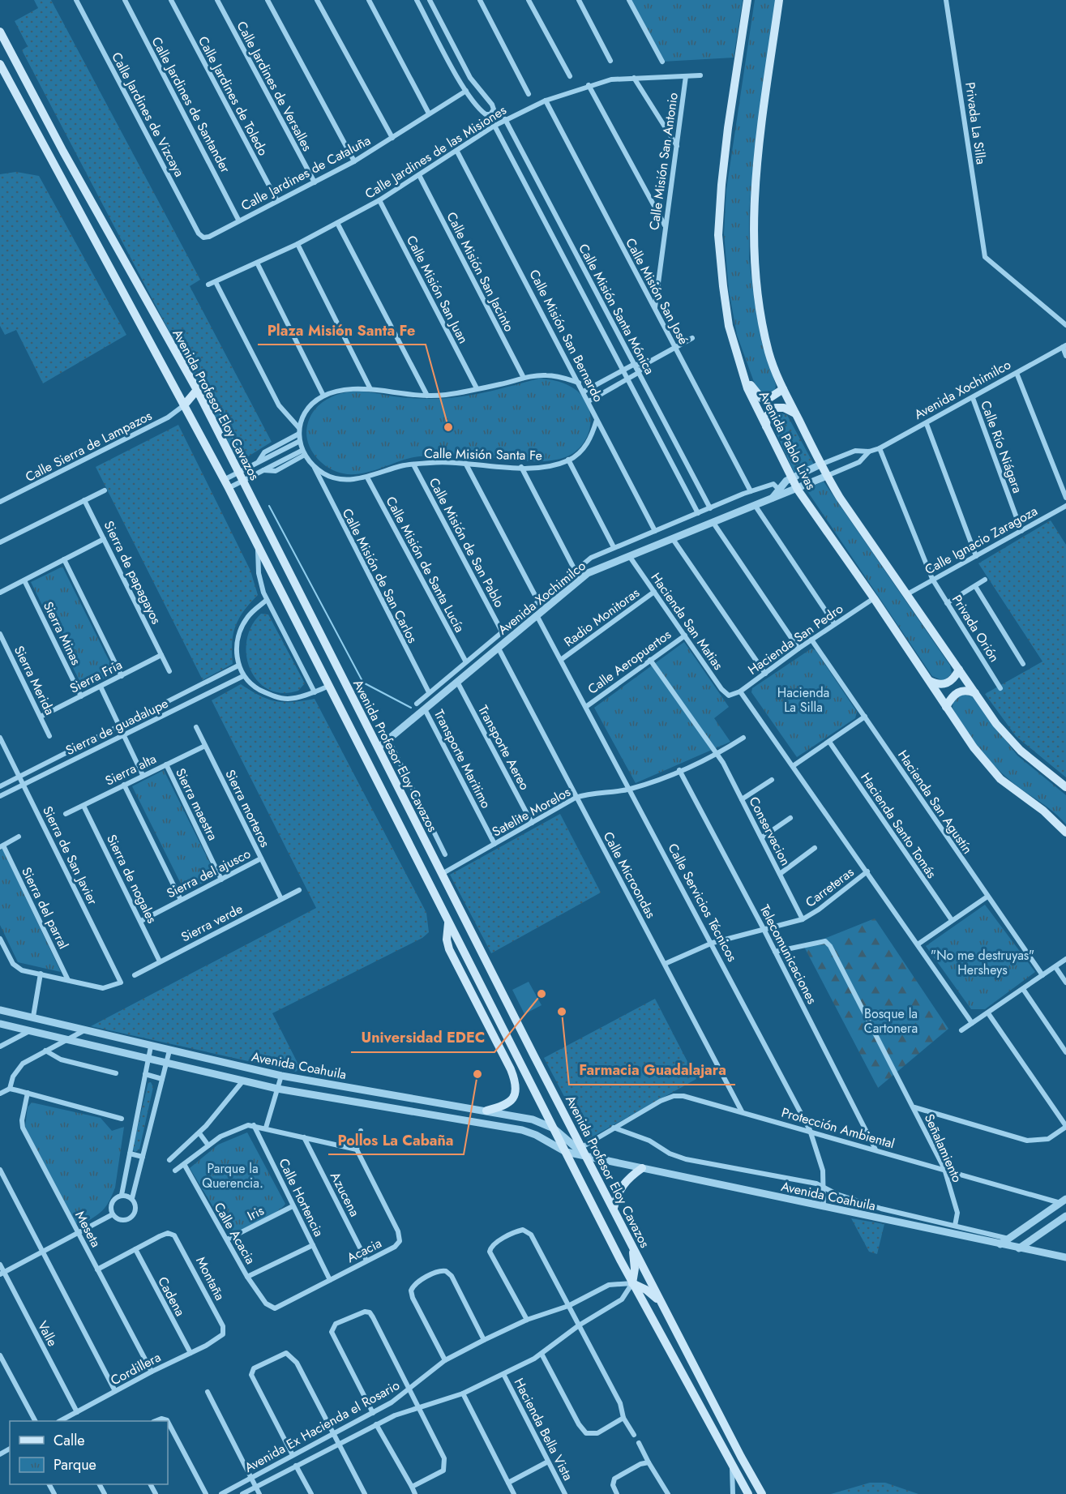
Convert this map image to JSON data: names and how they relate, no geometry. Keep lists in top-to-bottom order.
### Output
{
  "streets": {
    "main road": ["Avenida Profesor Eloy Cavazos", "Avenida Pablo Livas"],
    "street": [
      "Calle Jardines de Versalles",
      "Calle Jardines de Toledo",
      "Calle Jardines de Santander",
      "Calle Jardines de Vizcaya",
      "Privada La Silla",
      "Calle Jardines de las Misiones",
      "Calle Misión San Antonio",
      "Calle Jardines de Cataluña",
      "Calle Misión San Jacinto",
      "Calle Misión San Juan",
      "Calle Misión San José",
      "Calle Misión Santa Mónica",
      "Calle Misión San Bernardo",
      "Avenida Xochimilco",
      "Calle Sierra de Lampazos",
      "Calle Río Niágara",
      "Calle Misión Santa Fe",
      "Calle Ignacio Zaragoza",
      "Calle Misión de San Pablo",
      "Calle Misión de Santa Lucía",
      "Sierra de papagayos",
      "Calle Misión de San Carlos",
      "Radio Monitoras",
      "Hacienda San Matias",
      "Privada Orión",
      "Sierra Minas",
      "Hacienda San Pedro",
      "Calle Aeropuertos",
      "Sierra Fria",
      "Sierra Merida",
      "Sierra de guadalupe",
      "Transporte Aereo",
      "Transporte Maritimo",
      "Sierra alta",
      "Hacienda San Agustín",
      "Sierra maestra",
      "Sierra morteros",
      "Satelite Morelos",
      "Hacienda Santo Tomás",
      "Conservacion",
      "Sierra de San Javier",
      "Sierra del ajusco",
      "Calle Microondas",
      "Sierra de nogales",
      "Carreteras",
      "Calle Servicios Técnicos",
      "Sierra del parral",
      "Sierra verde",
      "Telecomunicaciones",
      "Avenida Coahuila",
      "Protección Ambiental",
      "Señalamiento",
      "Azucena",
      "Calle Hortencia",
      "Iris",
      "Meseta",
      "Calle Acacia",
      "Acacia",
      "Montaña",
      "Cadena",
      "Valle",
      "Cordillera",
      "Avenida Ex Hacienda el Rosario",
      "Hacienda Bella Vista"
    ]
  },
  "crossings": [
    ["Calle Jardines de Versalles", "Calle Jardines de Cataluña"],
    ["Calle Jardines de Toledo", "Calle Jardines de Cataluña"],
    ["Calle Jardines de Santander", "Calle Jardines de Cataluña"],
    ["Calle Jardines de Vizcaya", "Calle Jardines de Cataluña"],
    ["Calle Jardines de las Misiones", "Calle Misión San Antonio"],
    ["Calle Jardines de las Misiones", "Calle Misión San Jacinto"],
    ["Calle Jardines de las Misiones", "Calle Misión San Juan"],
    ["Calle Jardines de las Misiones", "Calle Misión San José"],
    ["Calle Jardines de las Misiones", "Calle Misión Santa Mónica"],
    ["Calle Jardines de las Misiones", "Calle Misión San Bernardo"],
    ["Calle Misión San Antonio", "Calle Misión San José"],
    ["Calle Misión San Bernardo", "Calle Misión Santa Fe"],
    ["Avenida Xochimilco", "Avenida Profesor Eloy Cavazos"],
    ["Avenida Xochimilco", "Avenida Pablo Livas"],
    ["Avenida Xochimilco", "Calle Río Niágara"],
    ["Avenida Xochimilco", "Hacienda San Matias"],
    ["Avenida Xochimilco", "Privada Orión"],
    ["Avenida Xochimilco", "Transporte Aereo"],
    ["Avenida Xochimilco", "Transporte Maritimo"],
    ["Avenida Xochimilco", "Calle Microondas"],
    ["Avenida Xochimilco", "Calle Servicios Técnicos"],
    ["Avenida Profesor Eloy Cavazos", "Satelite Morelos"],
    ["Avenida Profesor Eloy Cavazos", "Avenida Coahuila"],
    ["Avenida Profesor Eloy Cavazos", "Protección Ambiental"],
    ["Avenida Pablo Livas", "Calle Ignacio Zaragoza"],
    ["Avenida Pablo Livas", "Hacienda San Pedro"],
    ["Calle Río Niágara", "Calle Ignacio Zaragoza"],
    ["Calle Misión Santa Fe", "Calle Misión de San Pablo"],
    ["Calle Misión Santa Fe", "Calle Misión de Santa Lucía"],
    ["Calle Misión Santa Fe", "Calle Misión de San Carlos"],
    ["Calle Ignacio Zaragoza", "Privada Orión"],
    ["Sierra de papagayos", "Sierra Fria"],
    ["Radio Monitoras", "Hacienda San Matias"],
    ["Radio Monitoras", "Calle Servicios Técnicos"],
    ["Hacienda San Matias", "Hacienda San Pedro"],
    ["Hacienda San Matias", "Calle Aeropuertos"],
    ["Sierra Minas", "Sierra Fria"],
    ["Hacienda San Pedro", "Hacienda San Agustín"],
    ["Calle Aeropuertos", "Conservacion"],
    ["Calle Aeropuertos", "Calle Servicios Técnicos"],
    ["Sierra Fria", "Sierra Merida"],
    ["Sierra de guadalupe", "Sierra de San Javier"],
    ["Transporte Aereo", "Satelite Morelos"],
    ["Transporte Maritimo", "Satelite Morelos"],
    ["Sierra alta", "Sierra maestra"],
    ["Sierra alta", "Sierra morteros"],
    ["Sierra alta", "Sierra de nogales"],
    ["Sierra maestra", "Sierra del ajusco"],
    ["Sierra morteros", "Sierra del ajusco"],
    ["Sierra morteros", "Sierra verde"],
    ["Satelite Morelos", "Conservacion"],
    ["Satelite Morelos", "Calle Microondas"],
    ["Satelite Morelos", "Calle Servicios Técnicos"],
    ["Satelite Morelos", "Telecomunicaciones"],
    ["Conservacion", "Carreteras"],
    ["Sierra de San Javier", "Sierra del parral"],
    ["Sierra del ajusco", "Sierra de nogales"],
    ["Calle Microondas", "Carreteras"],
    ["Calle Microondas", "Protección Ambiental"],
    ["Sierra de nogales", "Sierra verde"],
    ["Carreteras", "Calle Servicios Técnicos"],
    ["Carreteras", "Telecomunicaciones"],
    ["Calle Servicios Técnicos", "Avenida Coahuila"],
    ["Calle Servicios Técnicos", "Protección Ambiental"],
    ["Telecomunicaciones", "Protección Ambiental"],
    ["Telecomunicaciones", "Señalamiento"],
    ["Protección Ambiental", "Señalamiento"],
    ["Azucena", "Acacia"],
    ["Calle Hortencia", "Iris"],
    ["Calle Hortencia", "Acacia"],
    ["Iris", "Calle Acacia"],
    ["Meseta", "Cordillera"],
    ["Calle Acacia", "Acacia"],
    ["Montaña", "Cadena"],
    ["Montaña", "Cordillera"],
    ["Cadena", "Cordillera"],
    ["Valle", "Cordillera"],
    ["Avenida Ex Hacienda el Rosario", "Hacienda Bella Vista"]
  ],
  "parks": [
    "Hacienda La Silla",
    "\"No me destruyas\" Hersheys",
    "Bosque la Cartonera",
    "Parque la Querencia."
  ],
  "places": [
    "Plaza Misión Santa Fe",
    "Universidad EDEC",
    "Farmacia Guadalajara",
    "Pollos La Cabaña"
  ],
  "legend": ["Calle", "Parque"]
}
